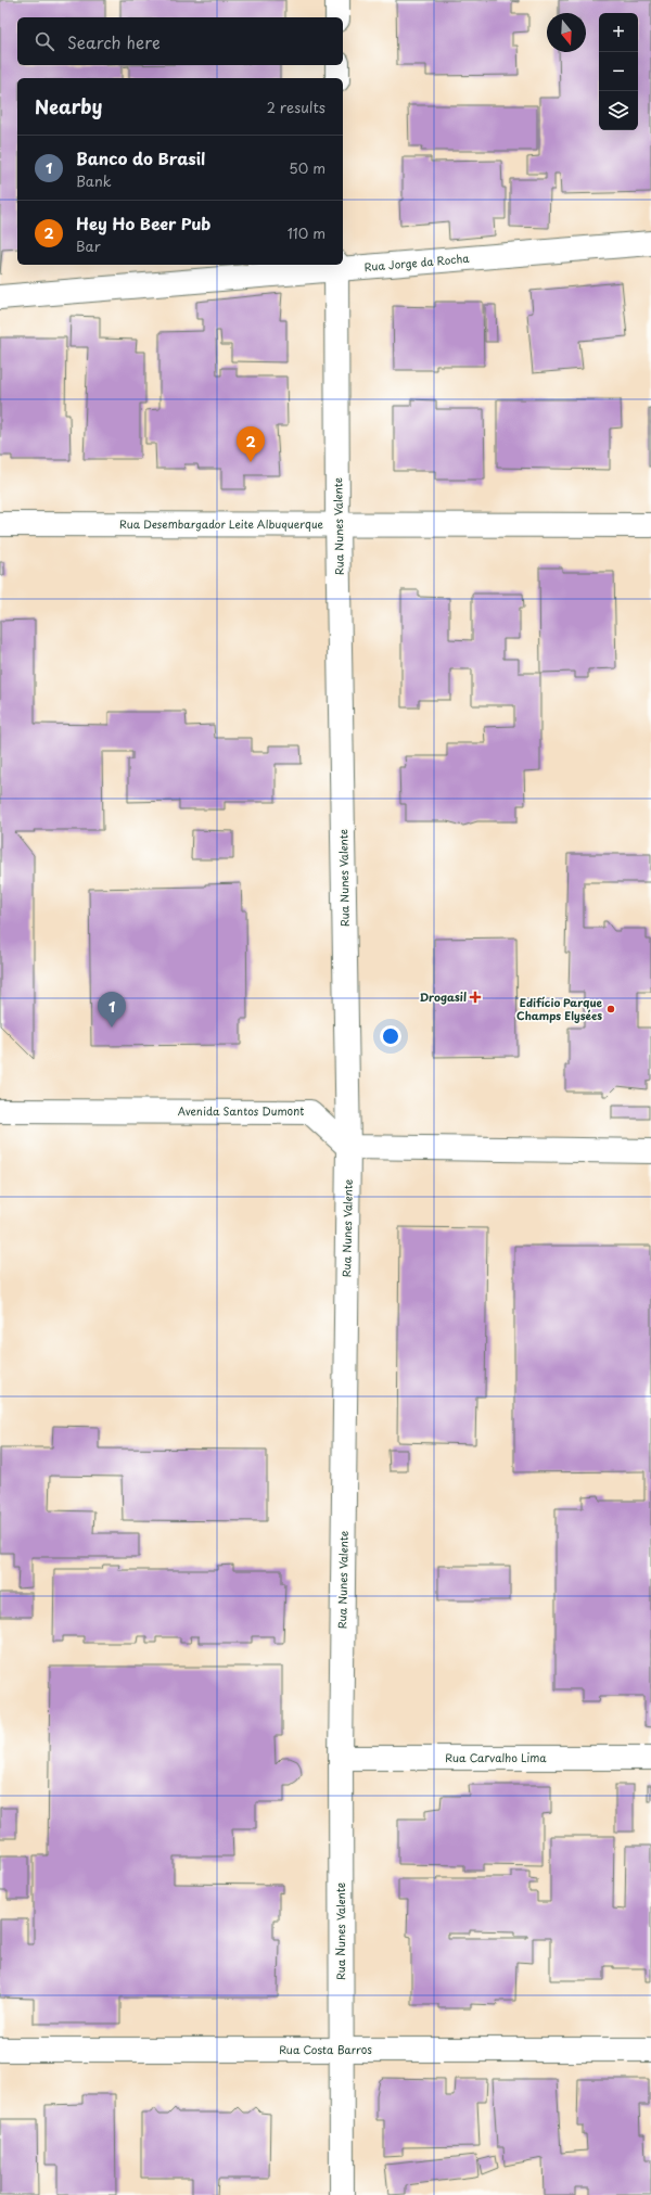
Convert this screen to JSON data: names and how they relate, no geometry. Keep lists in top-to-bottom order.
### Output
{
  "streets": {
    "street": [
      "Rua Jorge da Rocha",
      "Rua Desembargador Leite Albuquerque",
      "Rua Nunes Valente",
      "Avenida Santos Dumont",
      "Rua Carvalho Lima",
      "Rua Costa Barros"
    ]
  },
  "crossings": [
    ["Rua Jorge da Rocha", "Rua Nunes Valente"],
    ["Rua Desembargador Leite Albuquerque", "Rua Nunes Valente"],
    ["Rua Nunes Valente", "Avenida Santos Dumont"],
    ["Rua Nunes Valente", "Rua Carvalho Lima"],
    ["Rua Nunes Valente", "Rua Costa Barros"]
  ],
  "places": {
    "health": ["Drogasil"],
    "other": ["Edifício Parque Champs Elysées"]
  },
  "north": "bottom",
  "page": {
    "map_buttons": ["+", "−"],
    "search": "Search here",
    "heading": ["Nearby", "2 results"],
    "list": [
      {
        "mark": "1",
        "name": "Banco do Brasil",
        "note": "Bank",
        "value": "50 m"
      },
      {
        "mark": "2",
        "name": "Hey Ho Beer Pub",
        "note": "Bar",
        "value": "110 m"
      }
    ],
    "pins": ["2", "1"]
  }
}
